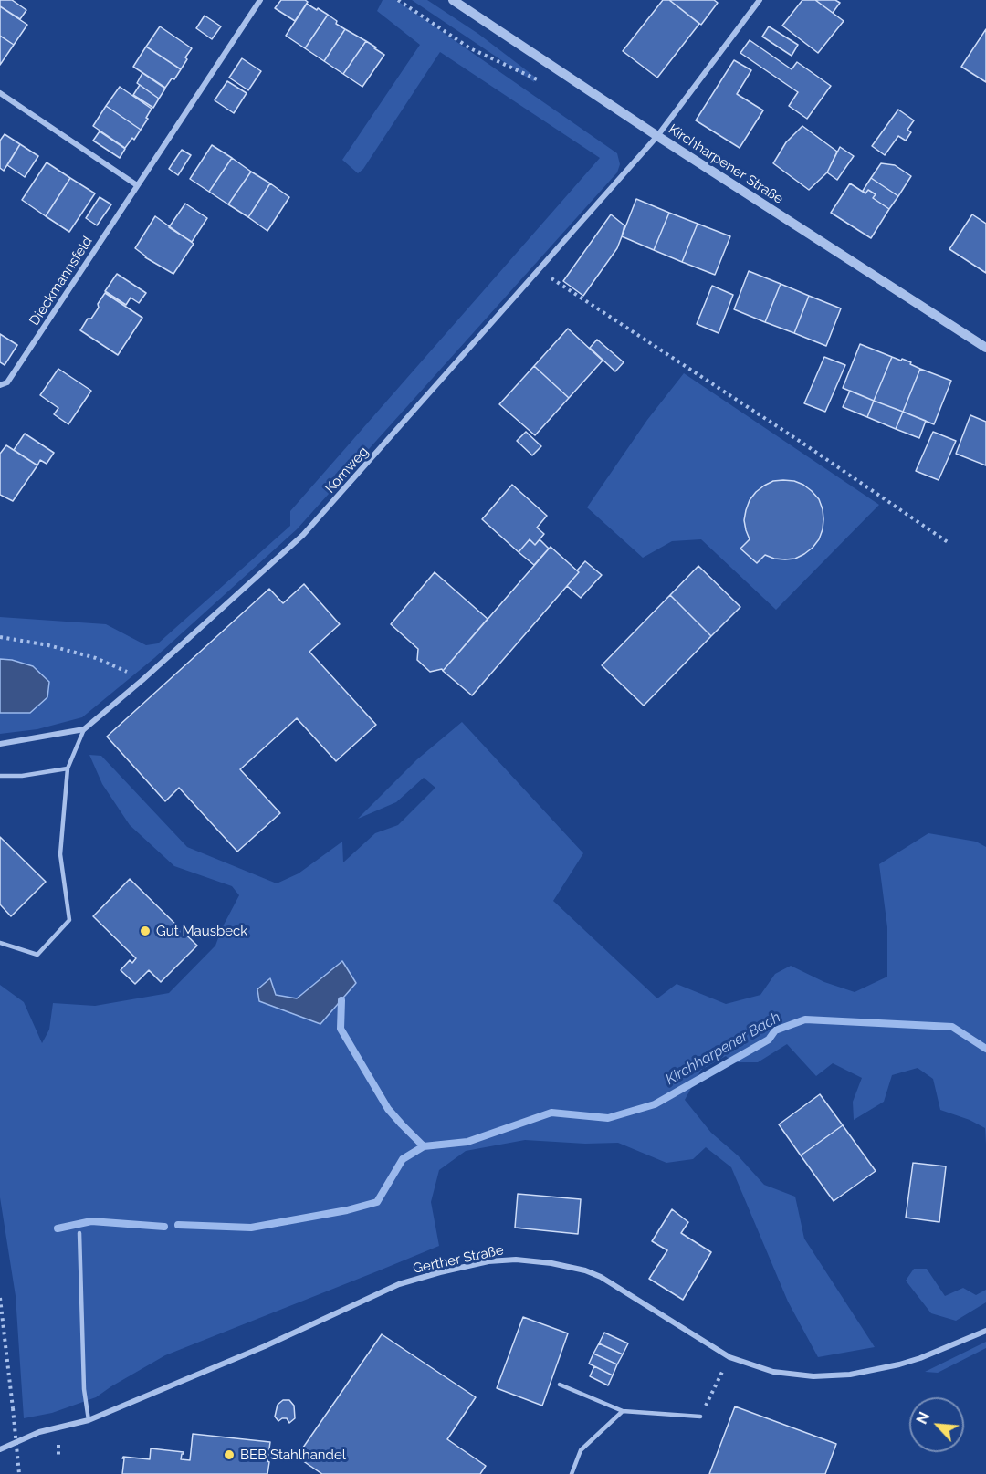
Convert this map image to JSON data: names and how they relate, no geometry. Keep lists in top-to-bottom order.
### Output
{
  "streets": {
    "street": [
      "Kirchharpener Straße",
      "Dieckmannsfeld",
      "Kornweg",
      "Gerther Straße"
    ]
  },
  "crossings": [
    ["Kirchharpener Straße", "Kornweg"]
  ],
  "water": ["Kirchharpener Bach"],
  "places": ["Gut Mausbeck", "BEB Stahlhandel"],
  "north": "top left"
}
